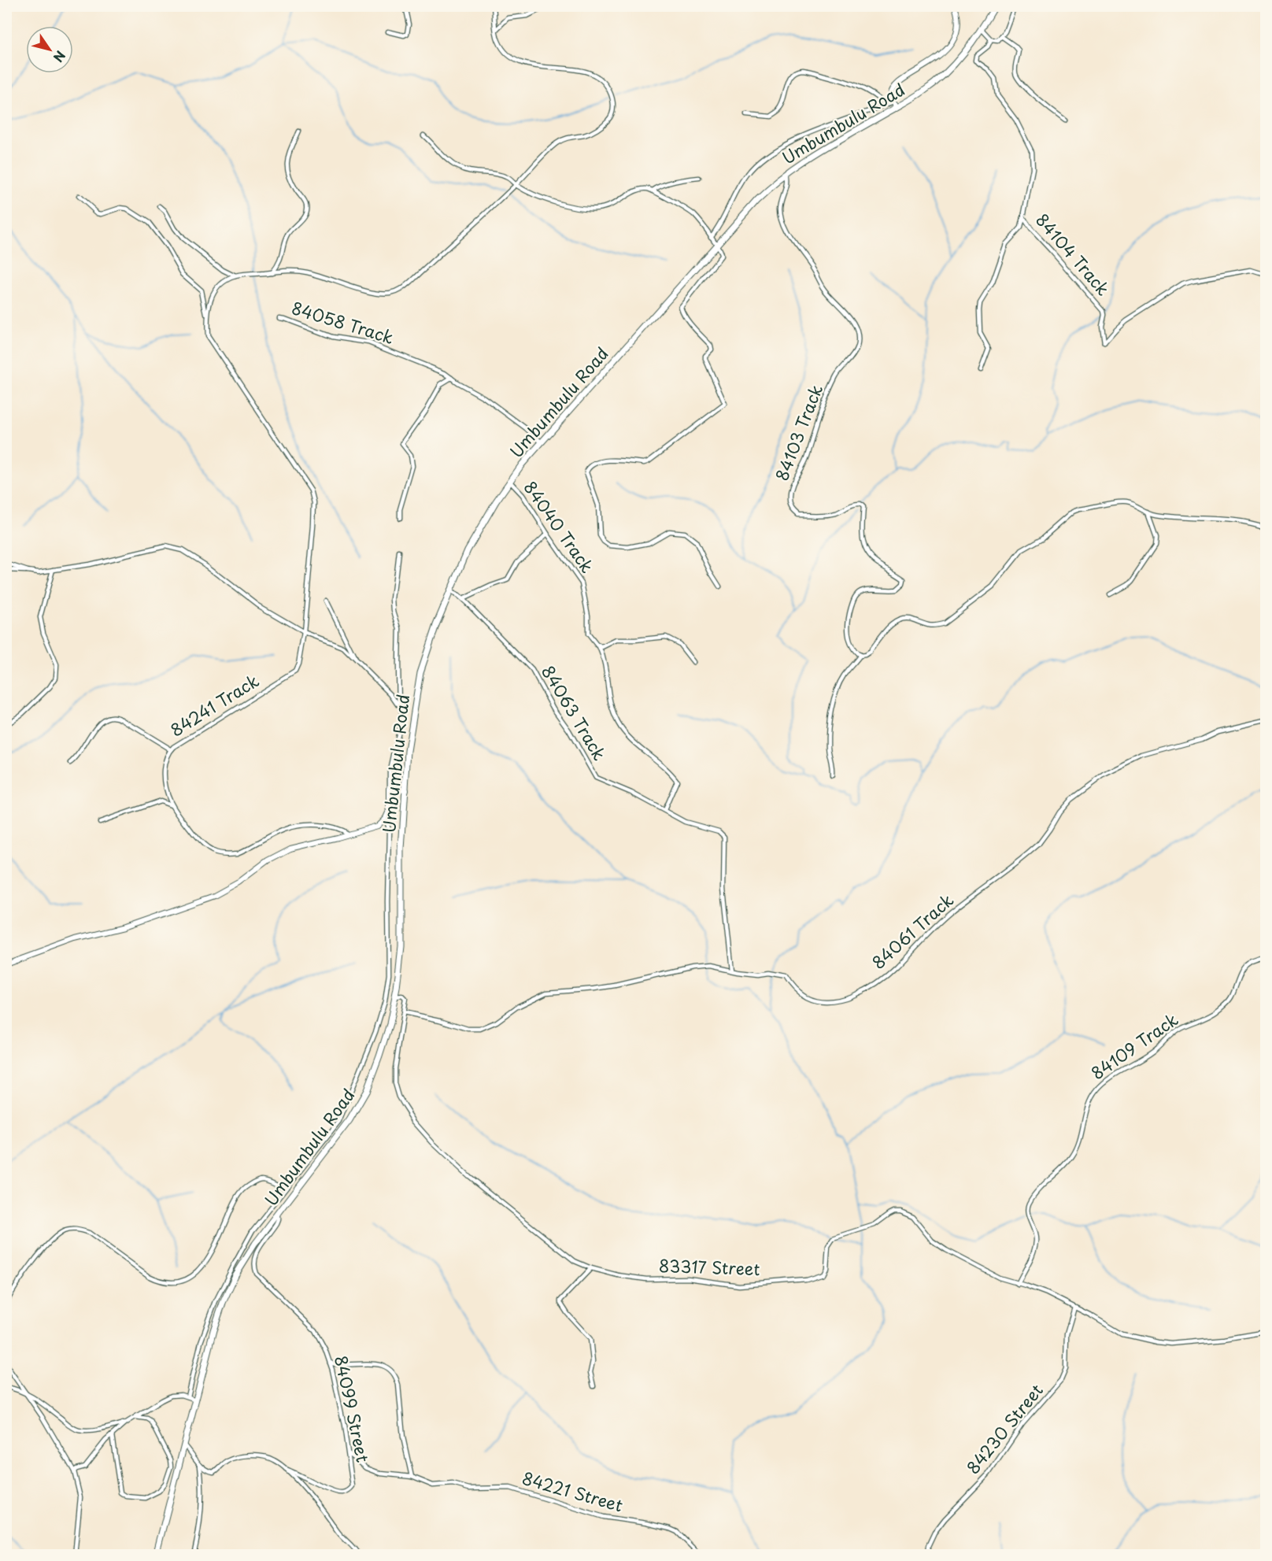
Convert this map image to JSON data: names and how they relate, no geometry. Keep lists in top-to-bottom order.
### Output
{
  "streets": {
    "main road": ["Umbumbulu Road"],
    "street": [
      "84104 Track",
      "84058 Track",
      "84103 Track",
      "84040 Track",
      "84241 Track",
      "84063 Track",
      "84061 Track",
      "84109 Track",
      "83317 Street",
      "84099 Street",
      "84230 Street",
      "84221 Street"
    ]
  },
  "crossings": [
    ["Umbumbulu Road", "84058 Track"],
    ["Umbumbulu Road", "84103 Track"],
    ["Umbumbulu Road", "84040 Track"],
    ["Umbumbulu Road", "84063 Track"],
    ["Umbumbulu Road", "84099 Street"],
    ["84040 Track", "84063 Track"],
    ["84063 Track", "84061 Track"],
    ["84061 Track", "83317 Street"],
    ["84109 Track", "83317 Street"],
    ["83317 Street", "84230 Street"],
    ["84099 Street", "84221 Street"]
  ],
  "north": "bottom right"
}
